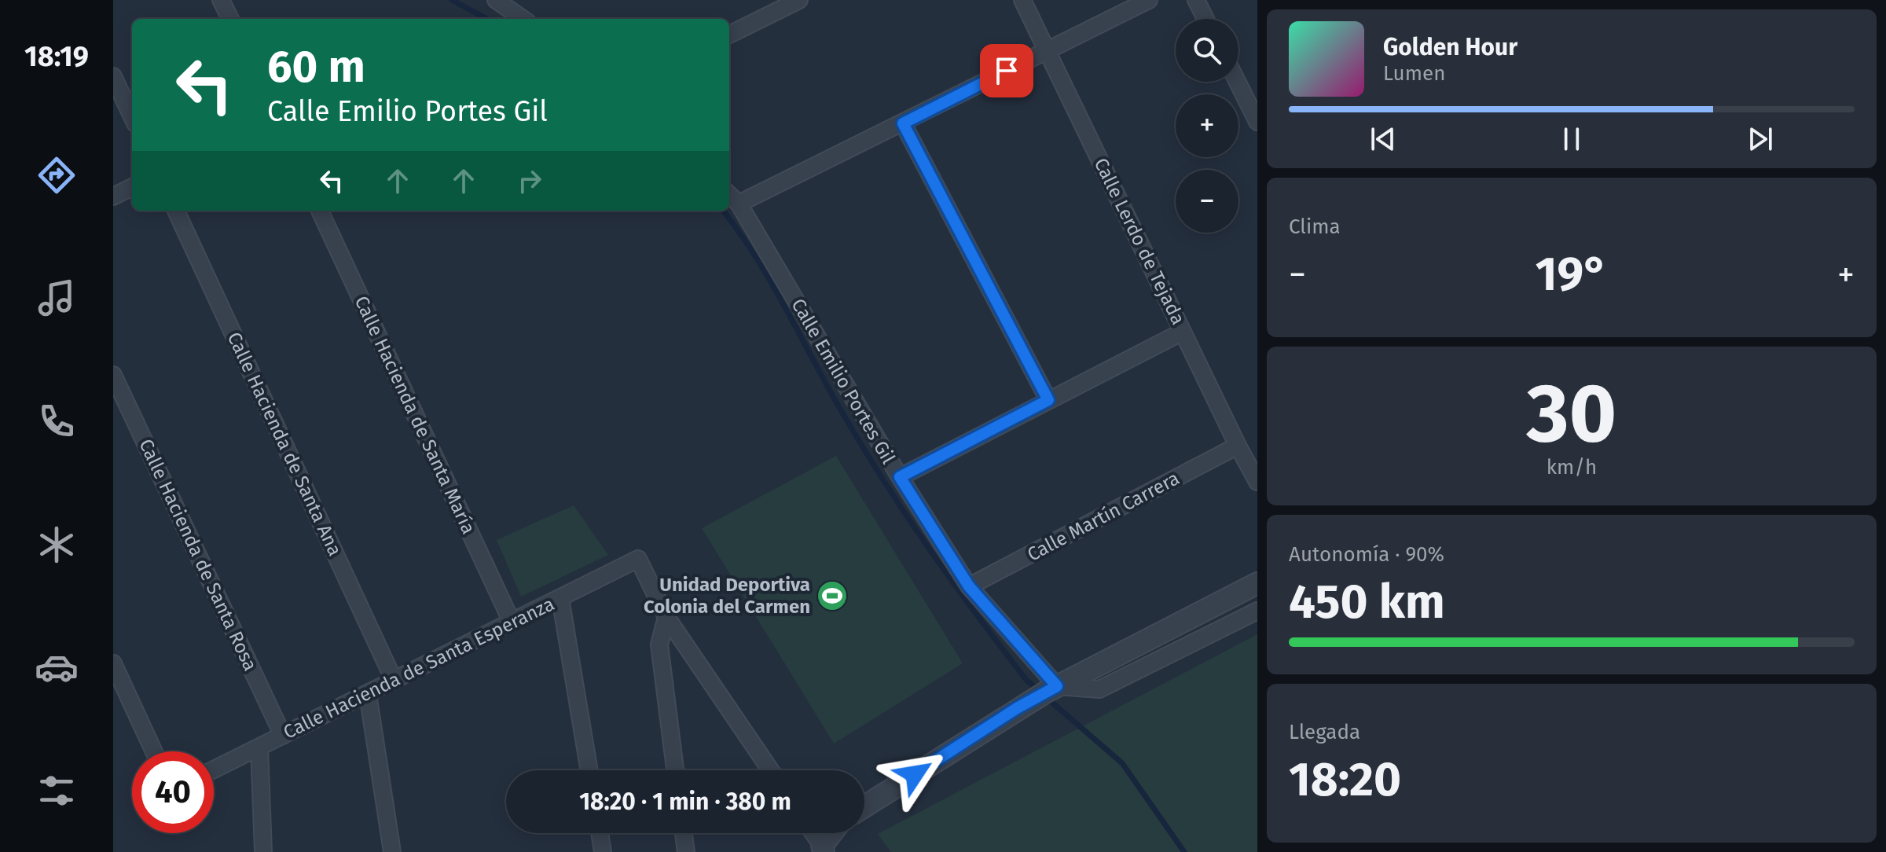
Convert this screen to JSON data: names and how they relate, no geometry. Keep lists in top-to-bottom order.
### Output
{
  "streets": {
    "street": [
      "Calle Lerdo de Tejada",
      "Calle Emilio Portes Gil",
      "Calle Hacienda de Santa María",
      "Calle Hacienda de Santa Ana",
      "Calle Martín Carrera",
      "Calle Hacienda de Santa Rosa",
      "Calle Hacienda de Santa Esperanza"
    ]
  },
  "crossings": [
    ["Calle Lerdo de Tejada", "Calle Martín Carrera"],
    ["Calle Emilio Portes Gil", "Calle Martín Carrera"],
    ["Calle Hacienda de Santa María", "Calle Hacienda de Santa Esperanza"],
    ["Calle Hacienda de Santa Ana", "Calle Hacienda de Santa Esperanza"],
    ["Calle Hacienda de Santa Rosa", "Calle Hacienda de Santa Esperanza"]
  ],
  "places": {
    "sports": ["Unidad Deportiva Colonia del Carmen"]
  },
  "page": {
    "tabs": "18:19",
    "map_buttons": ["+", "−"],
    "turn": ["60 m", "Calle Emilio Portes Gil"],
    "song": ["Golden Hour", "Lumen"],
    "tile": [
      "Clima",
      ["30", "km/h"],
      ["Autonomía · 90%", "450 km"],
      ["Llegada", "18:20"]
    ],
    "heat": ["−", "19°", "+"],
    "limit": "40",
    "trip": "18:20 · 1 min · 380 m"
  }
}
